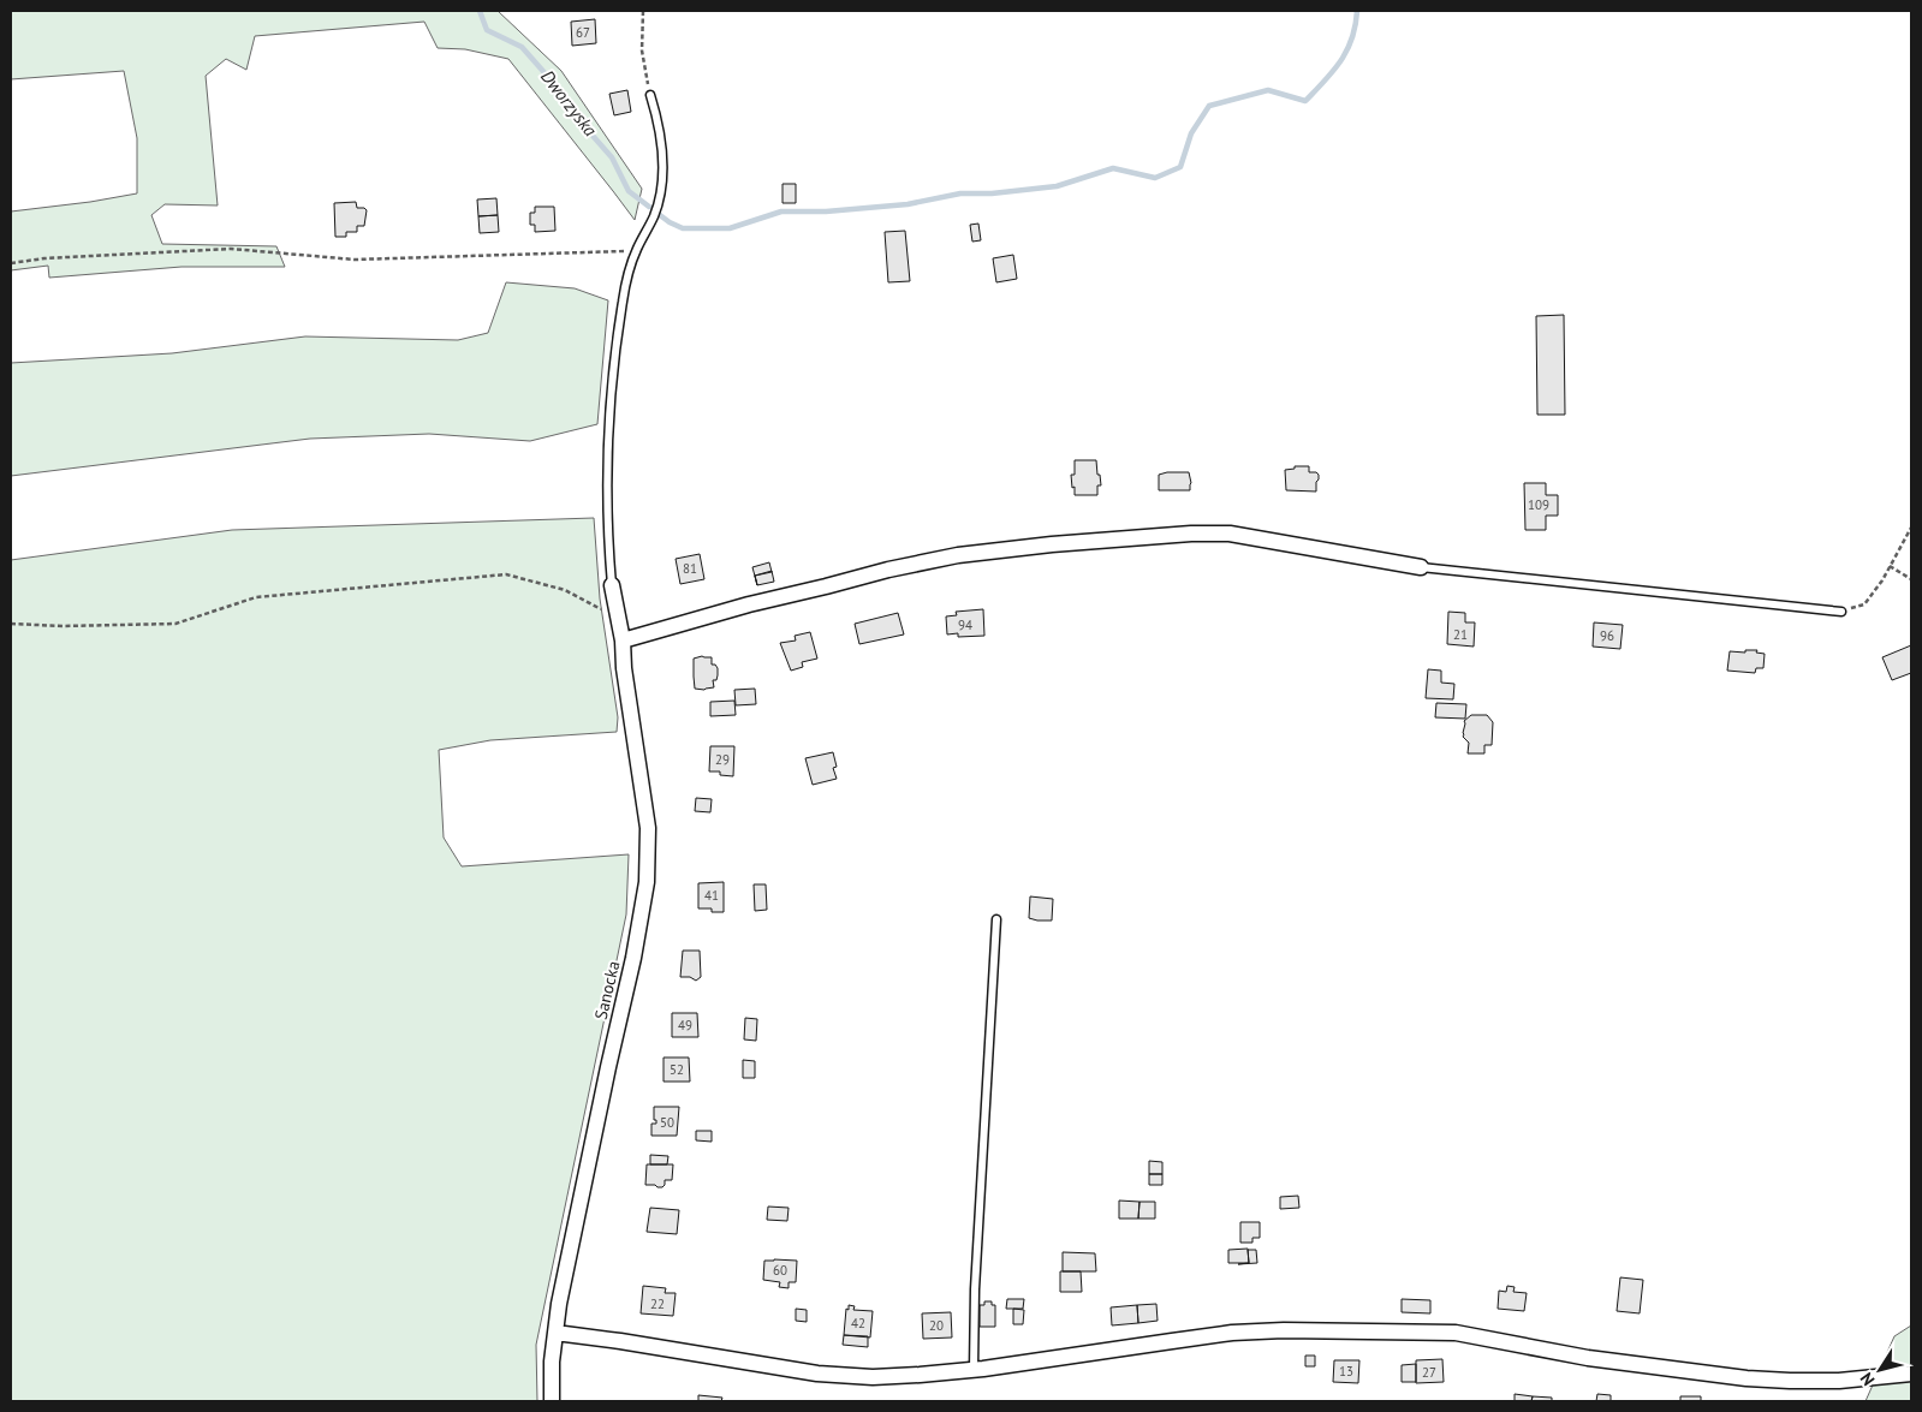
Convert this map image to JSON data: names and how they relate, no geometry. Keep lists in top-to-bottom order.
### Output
{
  "streets": {
    "street": ["Sanocka"]
  },
  "water": ["Dworzyska"],
  "house_numbers": [
    "67",
    "109",
    "81",
    "94",
    "21",
    "96",
    "29",
    "41",
    "49",
    "52",
    "50",
    "60",
    "22",
    "42",
    "20",
    "13",
    "27"
  ],
  "north": "bottom left"
}
